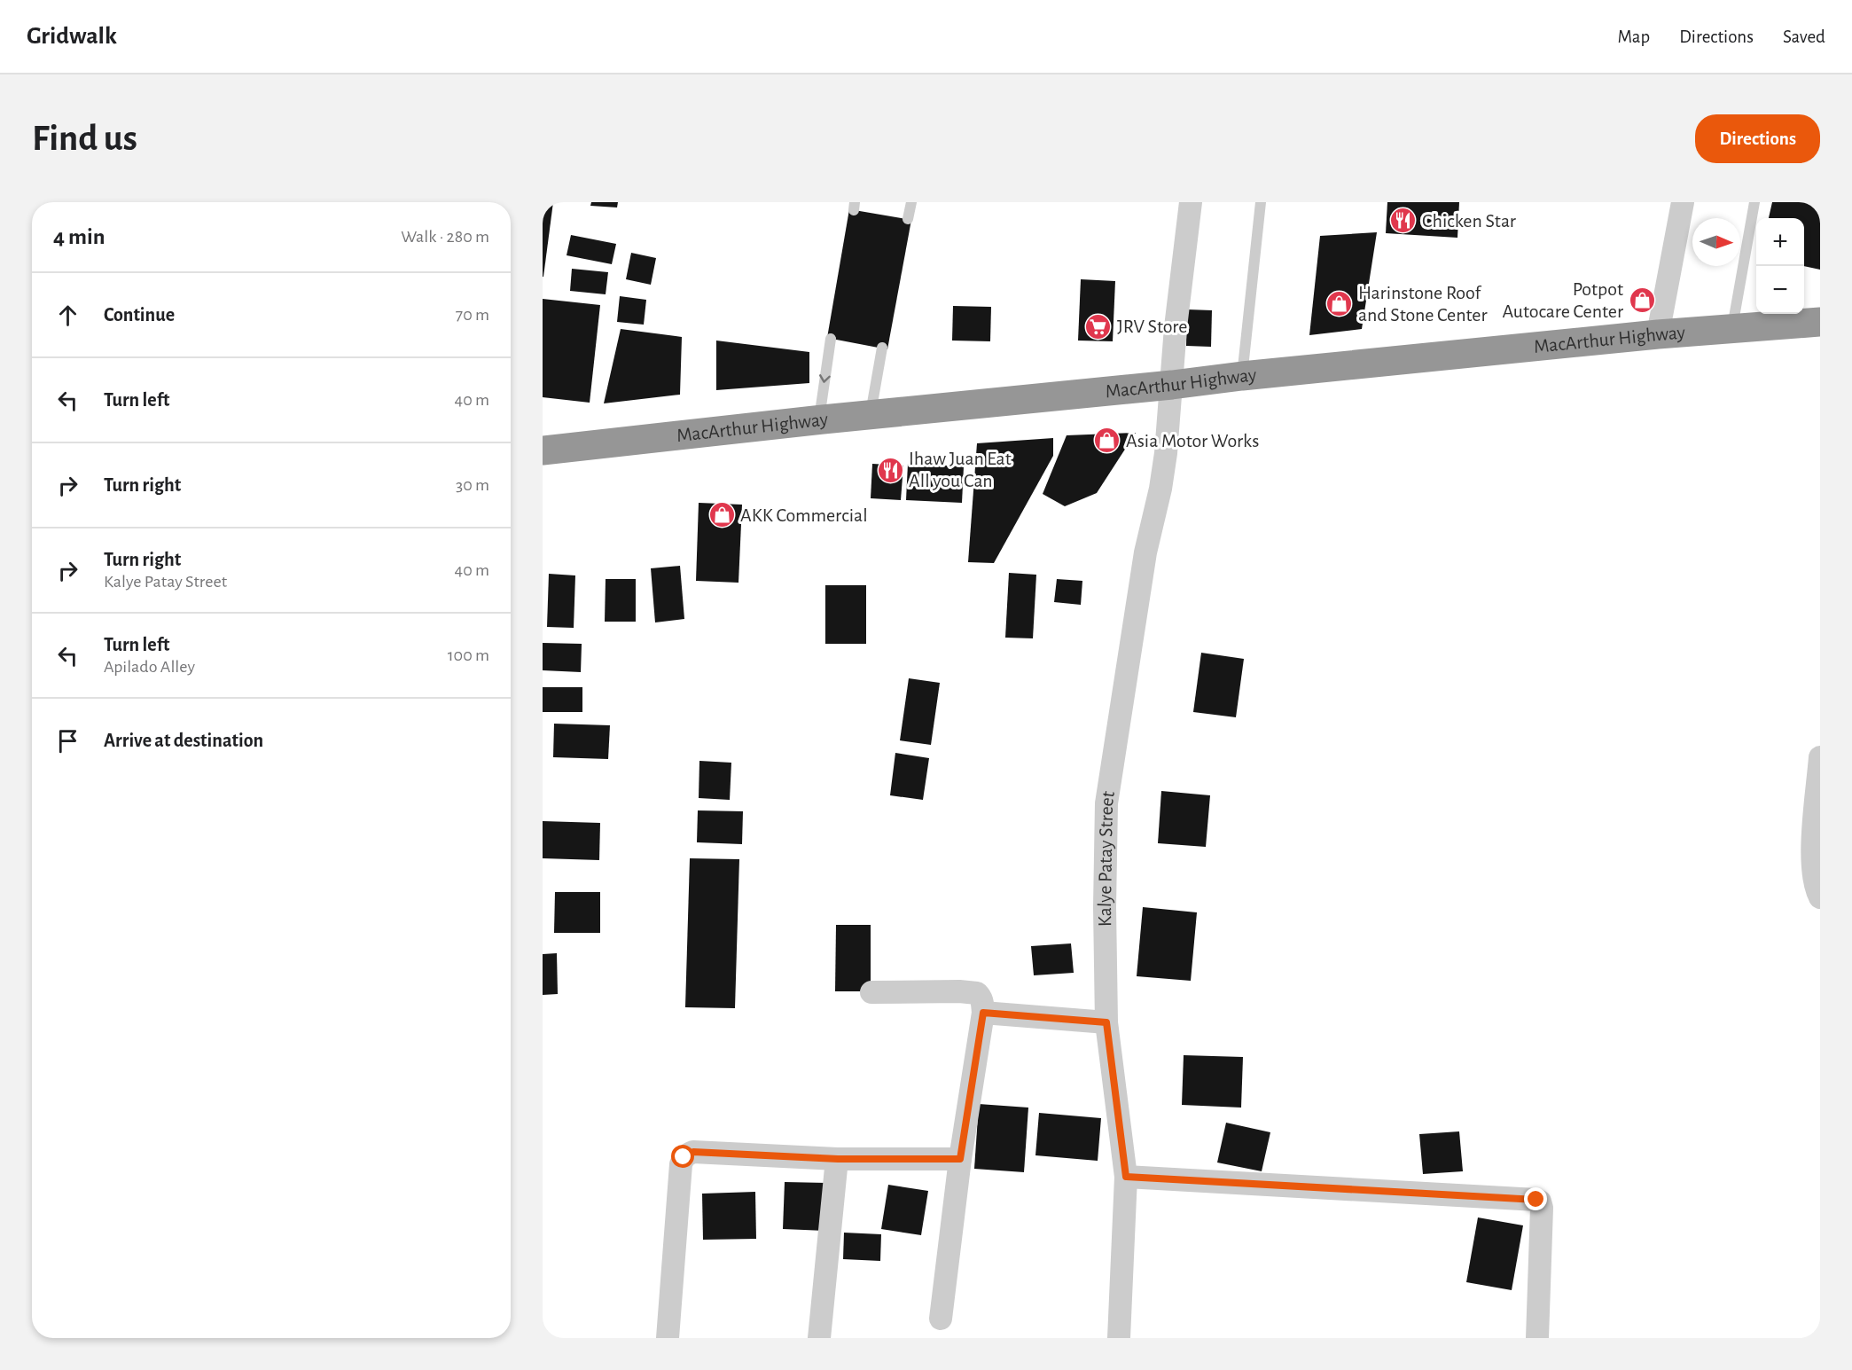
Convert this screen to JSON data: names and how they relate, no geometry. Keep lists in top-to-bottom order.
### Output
{
  "streets": {
    "highway": ["MacArthur Highway"],
    "street": ["Kalye Patay Street"]
  },
  "crossings": [
    ["MacArthur Highway", "Kalye Patay Street"]
  ],
  "places": {
    "restaurant": ["Chicken Star", "Ihaw Juan Eat All you Can"],
    "shop": [
      "Potpot Autocare Center",
      "Harinstone Roof and Stone Center",
      "Asia Motor Works",
      "AKK Commercial"
    ],
    "supermarket": ["JRV Store"]
  },
  "north": "right",
  "page": {
    "header": "Gridwalk",
    "nav": ["Map", "Directions", "Saved"],
    "buttons": "Directions",
    "title": "Find us",
    "heading": ["4 min", "Walk · 280 m"],
    "map_buttons": ["+", "−"],
    "list": [
      ["Continue", "70 m"],
      ["Turn left", "40 m"],
      ["Turn right", "30 m"],
      ["Turn right", "Kalye Patay Street", "40 m"],
      ["Turn left", "Apilado Alley", "100 m"],
      "Arrive at destination"
    ]
  }
}
